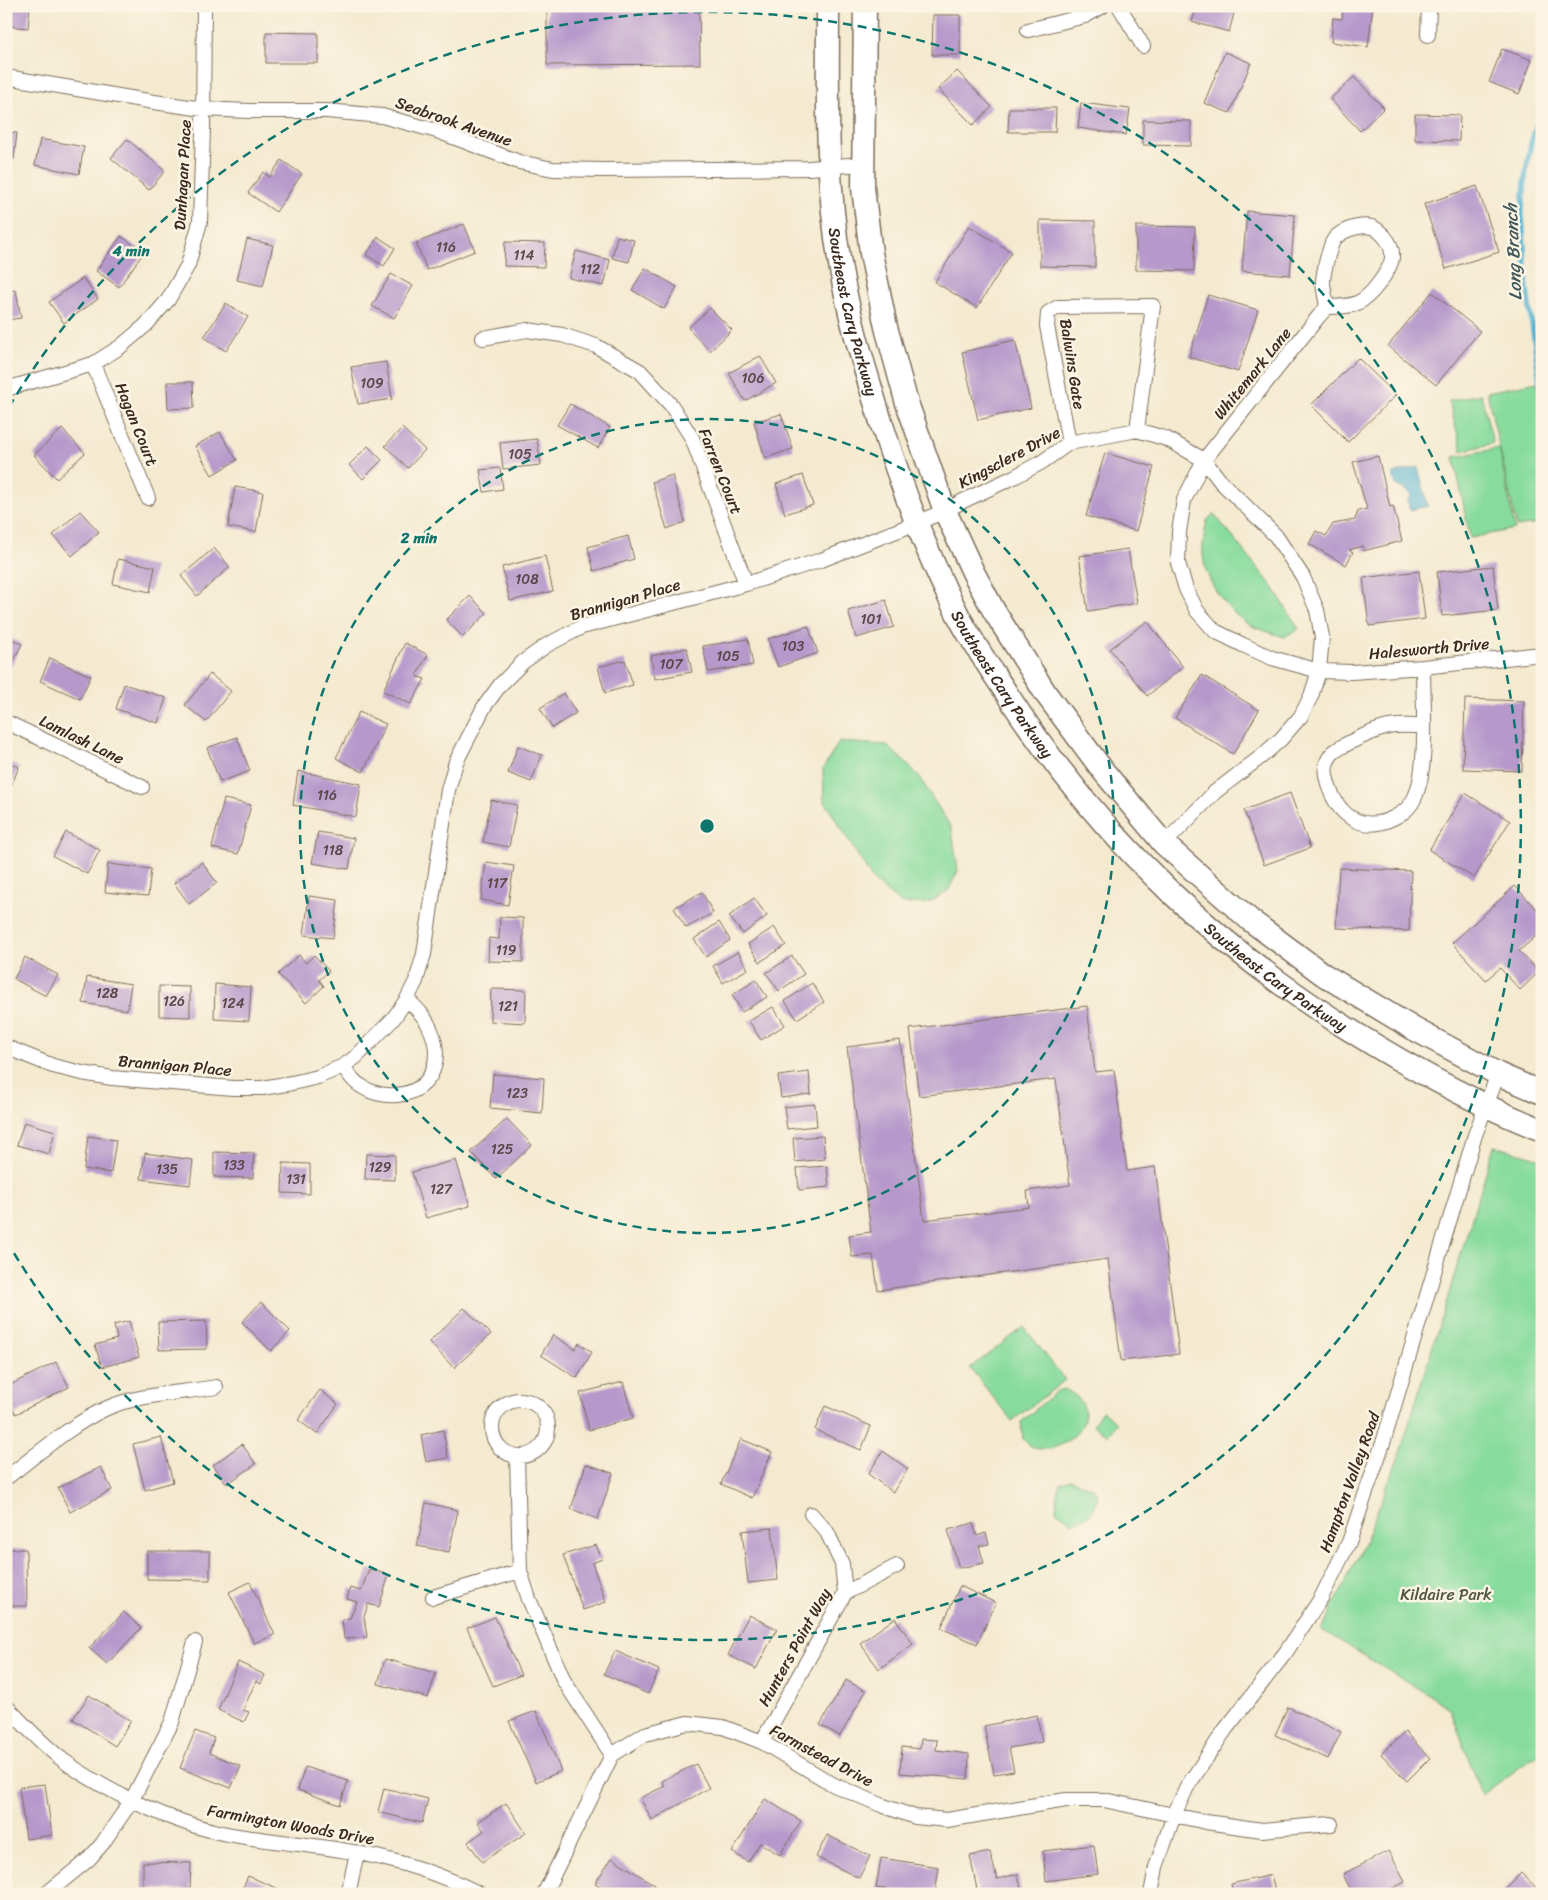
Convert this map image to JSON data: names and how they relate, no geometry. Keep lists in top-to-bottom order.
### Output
{
  "streets": {
    "main road": ["Southeast Cary Parkway"],
    "street": [
      "Seabrook Avenue",
      "Dunhagan Place",
      "Balwins Gate",
      "Whitemark Lane",
      "Hagan Court",
      "Kingsclere Drive",
      "Farren Court",
      "Brannigan Place",
      "Halesworth Drive",
      "Lamlash Lane",
      "Hampton Valley Road",
      "Hunters Point Way",
      "Farmstead Drive",
      "Farmington Woods Drive"
    ]
  },
  "crossings": [
    ["Seabrook Avenue", "Dunhagan Place"],
    ["Seabrook Avenue", "Southeast Cary Parkway"],
    ["Dunhagan Place", "Hagan Court"],
    ["Southeast Cary Parkway", "Kingsclere Drive"],
    ["Southeast Cary Parkway", "Brannigan Place"],
    ["Southeast Cary Parkway", "Hampton Valley Road"],
    ["Balwins Gate", "Kingsclere Drive"],
    ["Whitemark Lane", "Kingsclere Drive"],
    ["Kingsclere Drive", "Brannigan Place"],
    ["Kingsclere Drive", "Halesworth Drive"],
    ["Farren Court", "Brannigan Place"],
    ["Hampton Valley Road", "Farmstead Drive"],
    ["Hunters Point Way", "Farmstead Drive"]
  ],
  "water": ["Long Branch"],
  "parks": ["Kildaire Park"],
  "house_numbers": [
    "116",
    "114",
    "112",
    "106",
    "109",
    "105",
    "108",
    "101",
    "103",
    "105",
    "107",
    "116",
    "118",
    "117",
    "119",
    "128",
    "126",
    "124",
    "121",
    "123",
    "125",
    "133",
    "129",
    "135",
    "131",
    "127"
  ],
  "rings": ["4 min", "2 min"]
}
